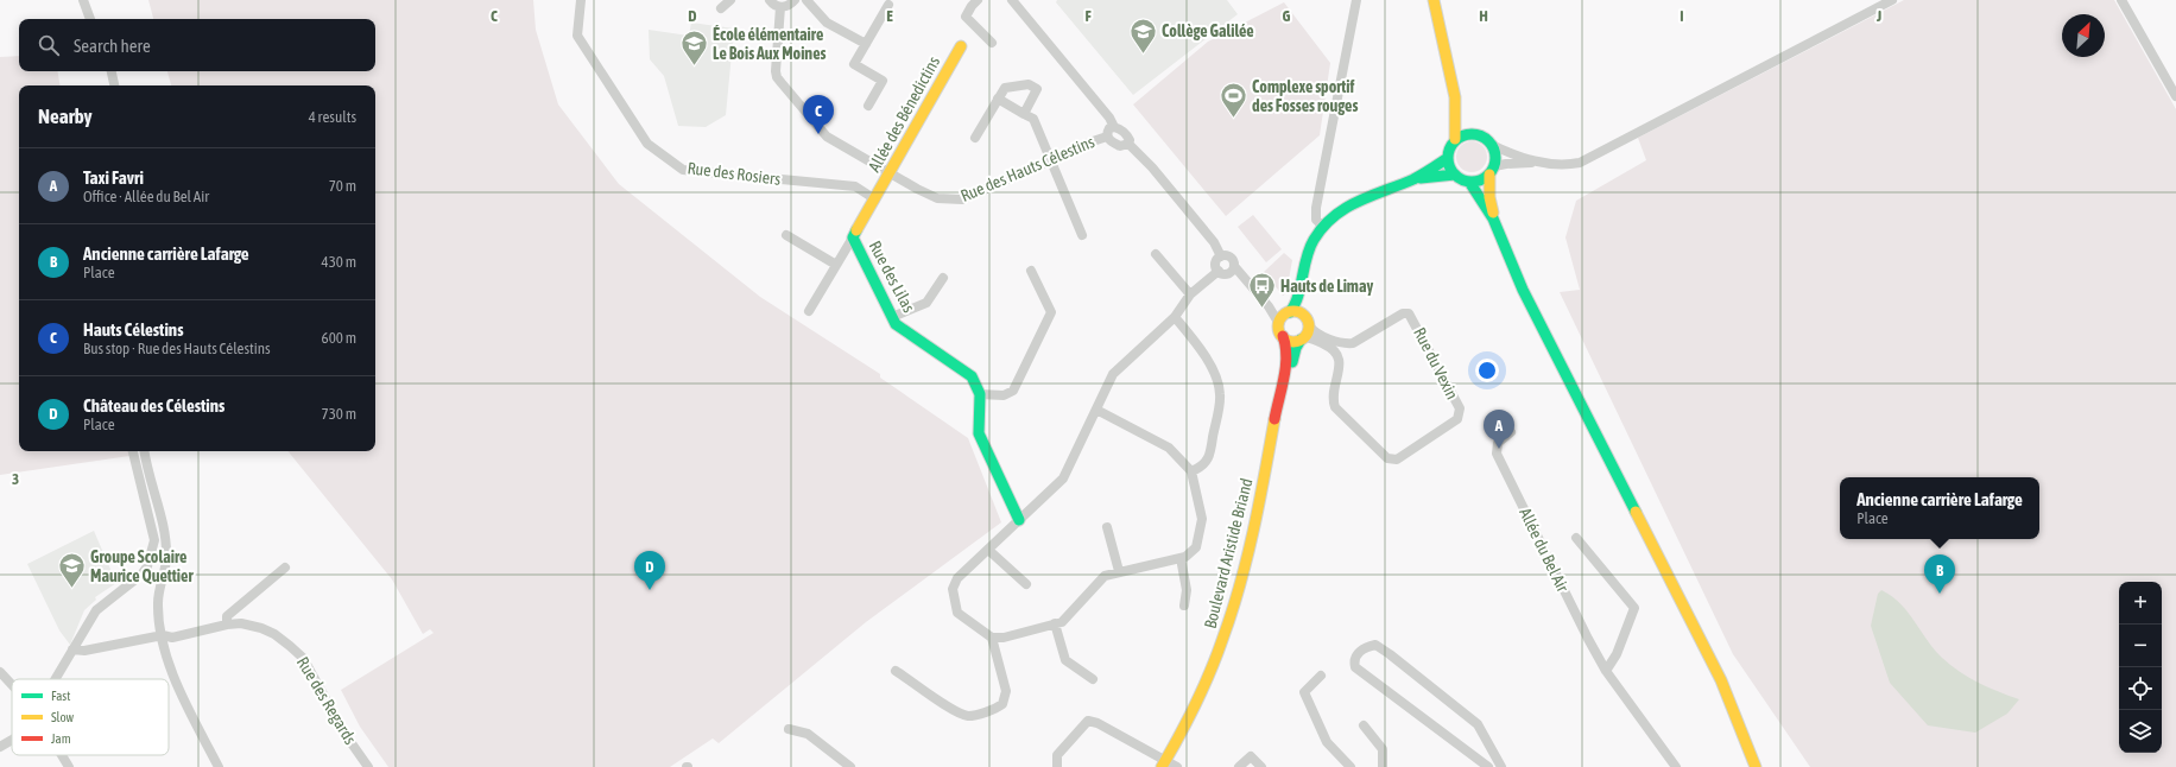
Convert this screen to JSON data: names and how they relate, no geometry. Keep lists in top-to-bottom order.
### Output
{
  "streets": {
    "main road": ["Allée des Bénedictins", "Rue des Lilas", "Boulevard Aristide Briand"],
    "street": [
      "Rue des Hauts Célestins",
      "Rue des Rosiers",
      "Rue du Vexin",
      "Allée du Bel Air",
      "Rue des Regards"
    ]
  },
  "crossings": [
    ["Allée des Bénedictins", "Rue des Hauts Célestins"],
    ["Allée des Bénedictins", "Rue des Rosiers"],
    ["Allée des Bénedictins", "Rue des Lilas"],
    ["Rue des Rosiers", "Rue des Lilas"],
    ["Rue du Vexin", "Boulevard Aristide Briand"]
  ],
  "places": {
    "school or university": ["Collège Galilée", "École élémentaire Le Bois Aux Moines", "Groupe Scolaire Maurice Quettier"],
    "sports": ["Complexe sportif des Fosses rouges"],
    "bus stop": ["Hauts de Limay"]
  },
  "legend": ["Fast", "Slow", "Jam"],
  "north": "top right",
  "page": {
    "search": "Search here",
    "heading": ["Nearby", "4 results"],
    "pins": [
      "C",
      "A",
      "D",
      "B"
    ],
    "list": [
      {
        "mark": "A",
        "name": "Taxi Favri",
        "note": "Office · Allée du Bel Air",
        "value": "70 m"
      },
      {
        "mark": "B",
        "name": "Ancienne carrière Lafarge",
        "note": "Place",
        "value": "430 m"
      },
      {
        "mark": "C",
        "name": "Hauts Célestins",
        "note": "Bus stop · Rue des Hauts Célestins",
        "value": "600 m"
      },
      {
        "mark": "D",
        "name": "Château des Célestins",
        "note": "Place",
        "value": "730 m"
      }
    ],
    "popup": ["Ancienne carrière Lafarge", "Place"],
    "map_buttons": ["+", "−"]
  },
  "grid": {
    "columns": [
      "C",
      "D",
      "E",
      "F",
      "G",
      "H",
      "I",
      "J"
    ],
    "rows": ["3"]
  }
}
